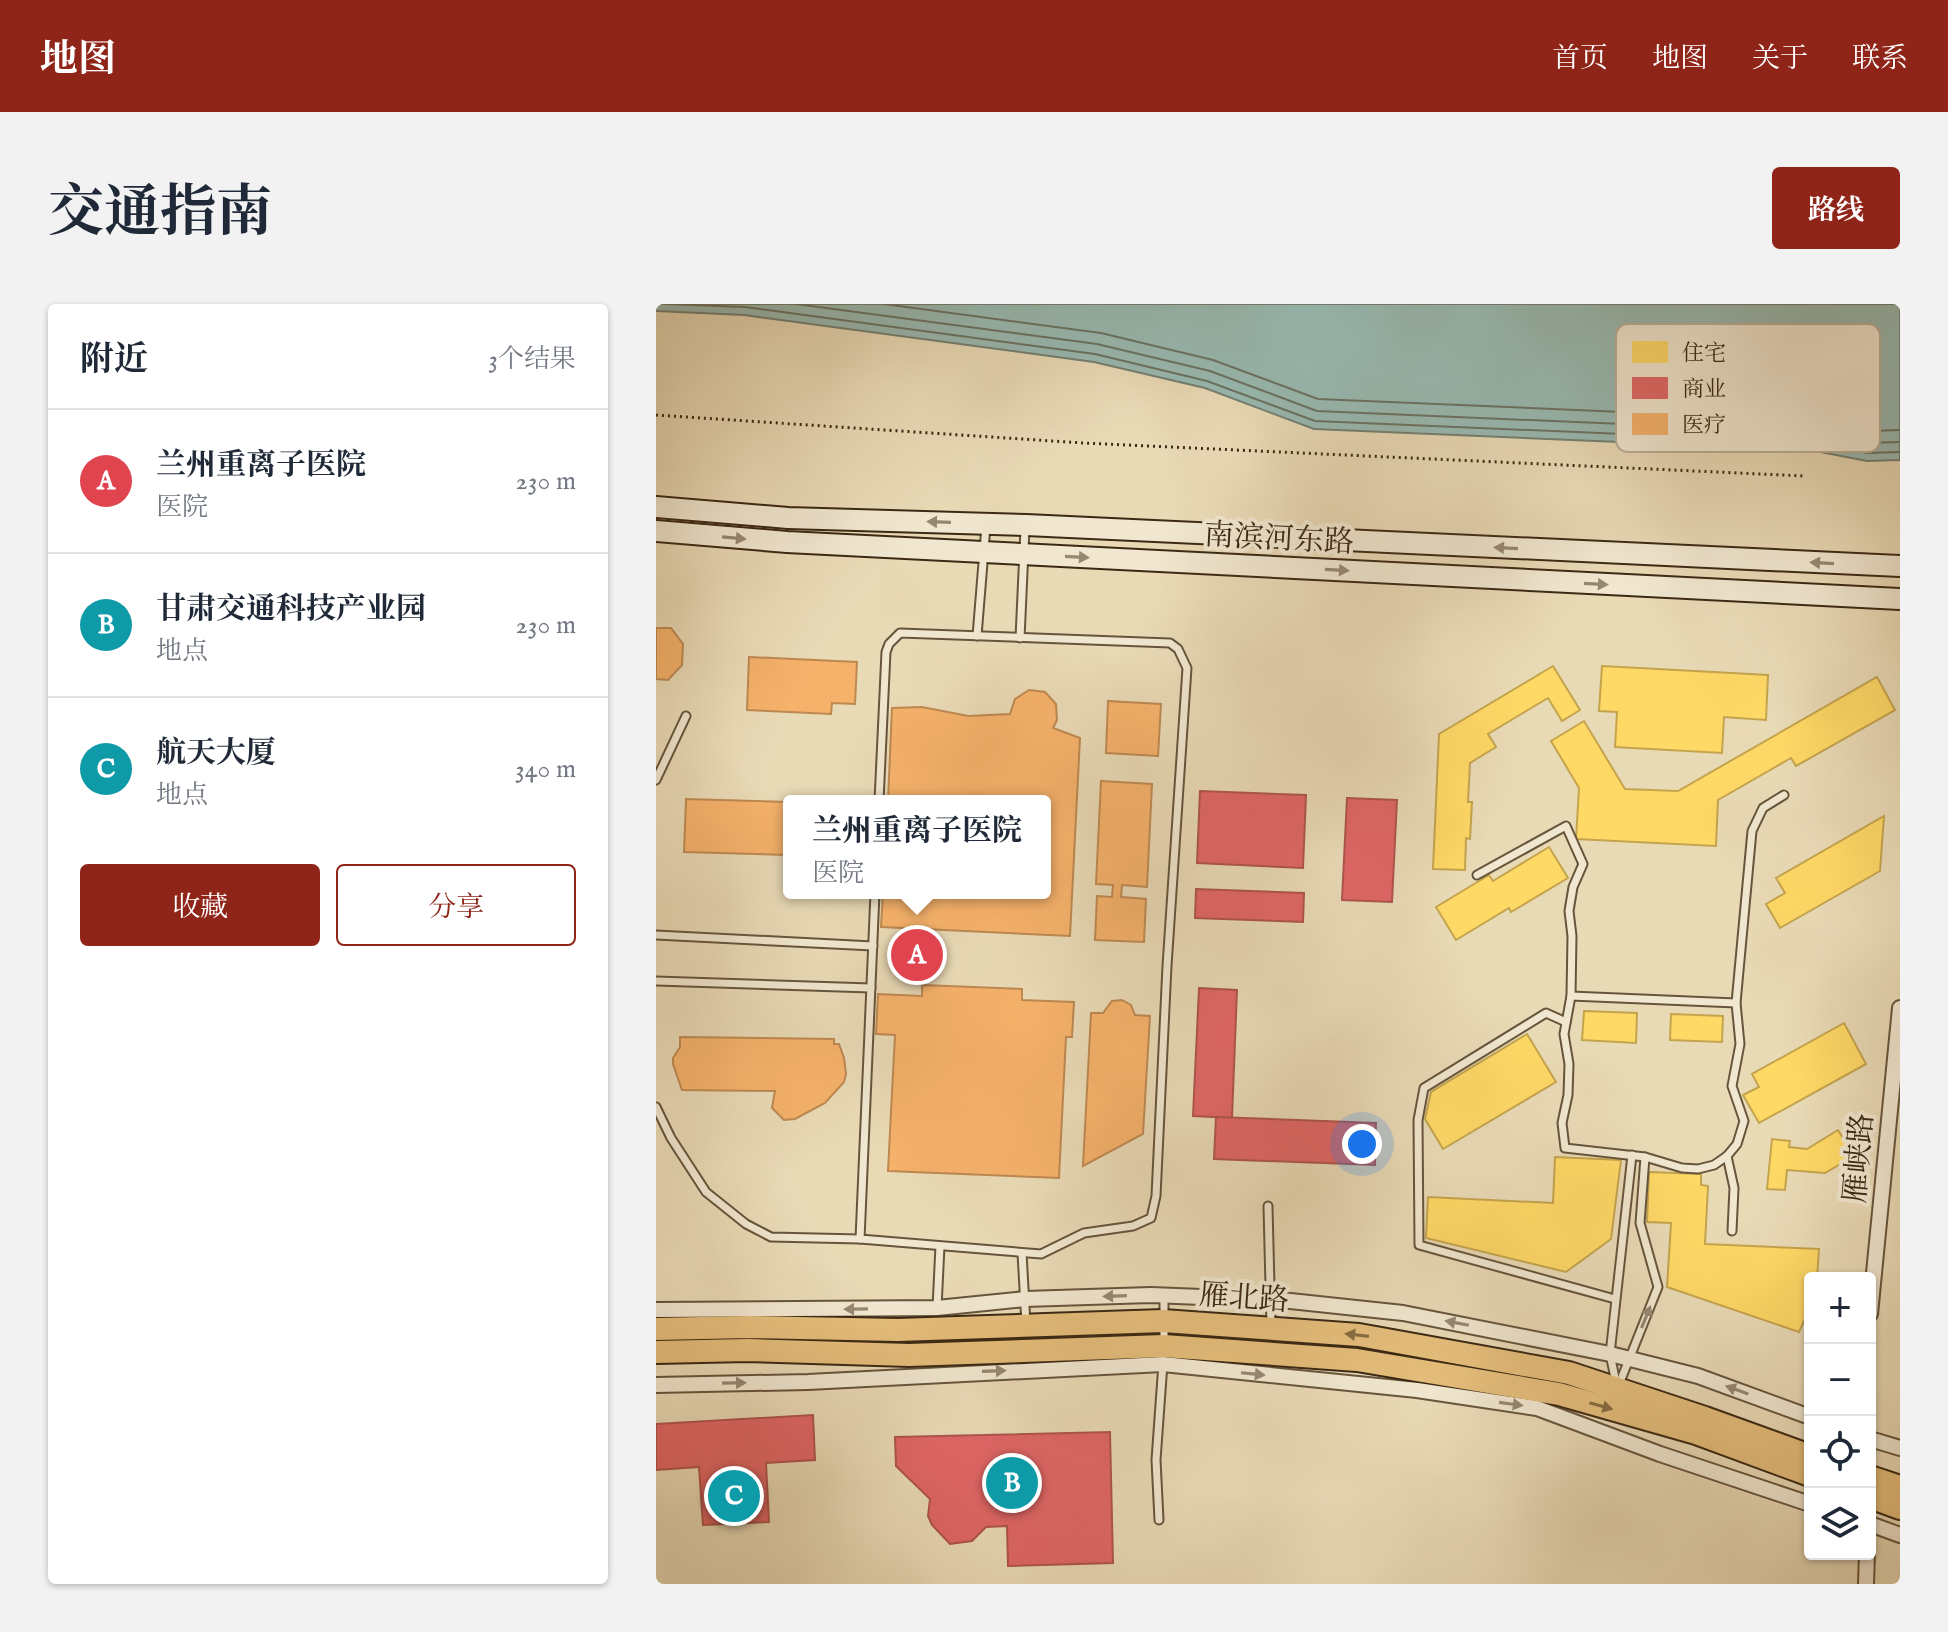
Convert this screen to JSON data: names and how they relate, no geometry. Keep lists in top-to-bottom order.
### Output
{
  "streets": {
    "main road": ["南滨河东路", "雁北路"],
    "street": ["雁峡路"]
  },
  "legend": ["住宅", "商业", "医疗"],
  "page": {
    "header": "地图",
    "nav": [
      "首页",
      "地图",
      "关于",
      "联系"
    ],
    "title": "交通指南",
    "buttons": [
      "路线",
      ["收藏", "分享"]
    ],
    "heading": ["附近", "3个结果"],
    "list": [
      {
        "mark": "A",
        "name": "兰州重离子医院",
        "note": "医院",
        "value": "230 m"
      },
      {
        "mark": "B",
        "name": "甘肃交通科技产业园",
        "note": "地点",
        "value": "230 m"
      },
      {
        "mark": "C",
        "name": "航天大厦",
        "note": "地点",
        "value": "340 m"
      }
    ],
    "popup": ["兰州重离子医院", "医院"],
    "pins": ["A", "B", "C"],
    "map_buttons": ["+", "−"]
  }
}
